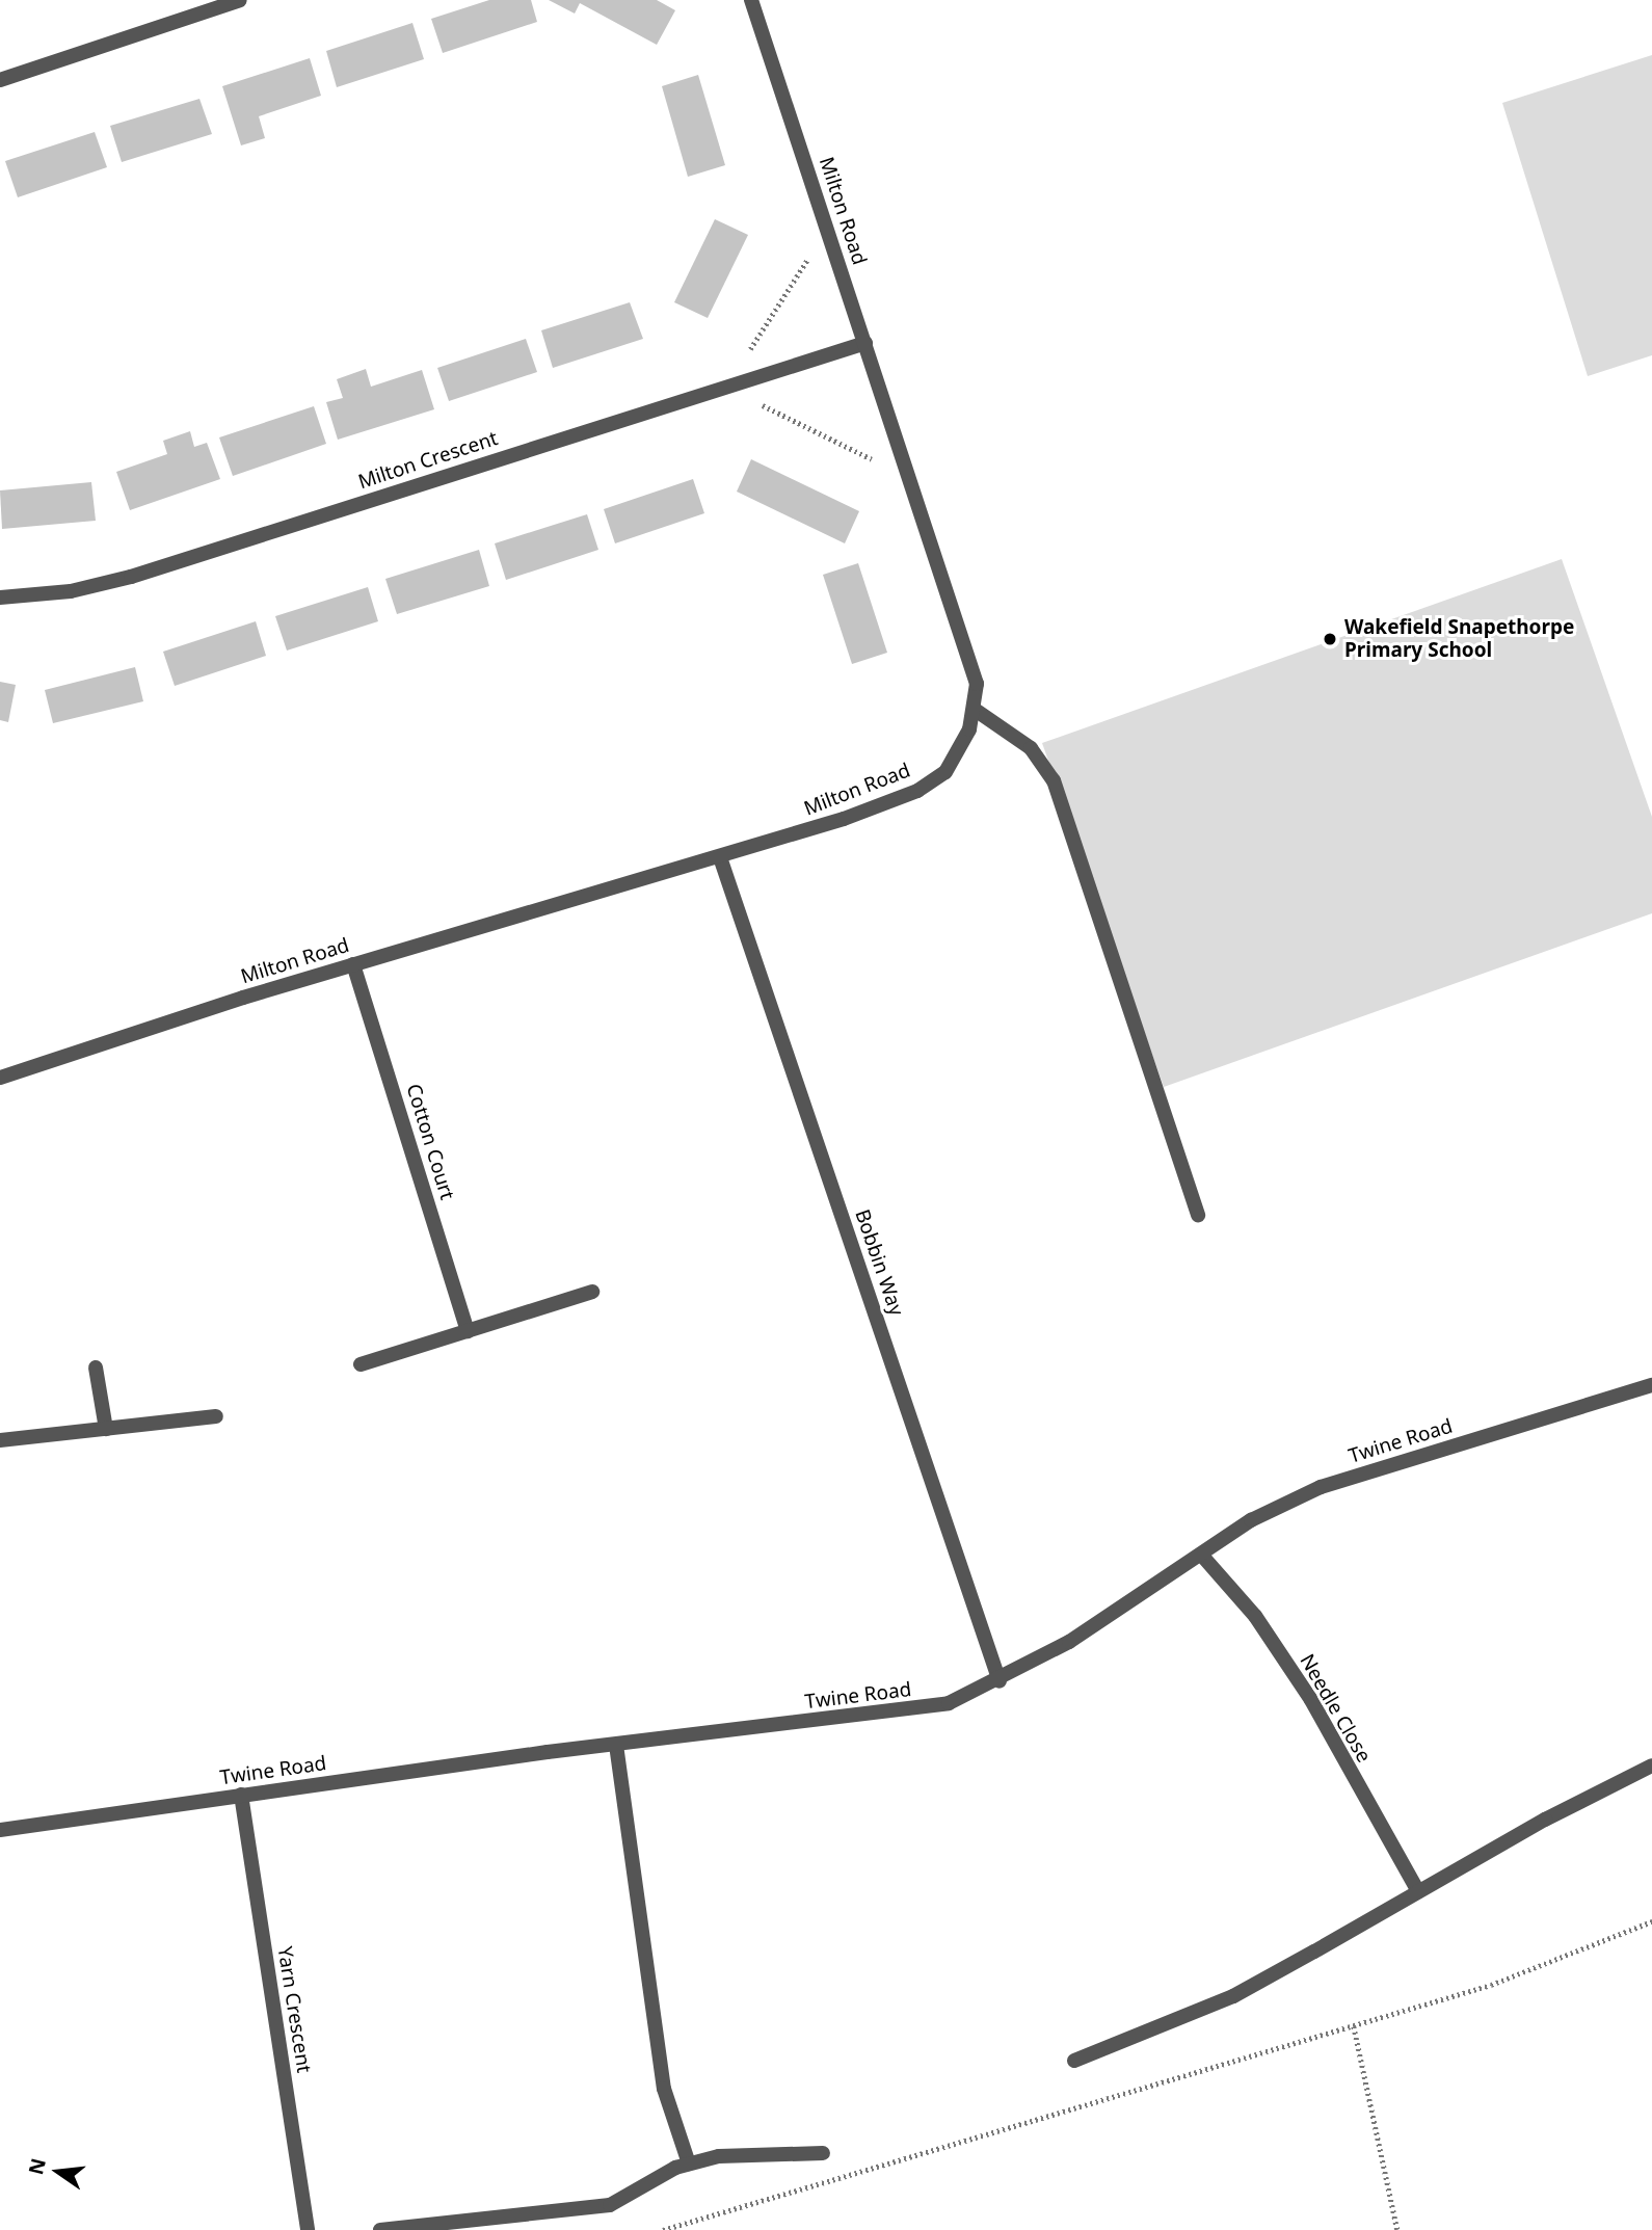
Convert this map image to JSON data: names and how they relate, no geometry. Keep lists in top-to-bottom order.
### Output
{
  "streets": {
    "street": [
      "Milton Road",
      "Milton Crescent",
      "Cotton Court",
      "Bobbin Way",
      "Twine Road",
      "Needle Close",
      "Yarn Crescent"
    ]
  },
  "crossings": [
    ["Milton Road", "Milton Crescent"],
    ["Milton Road", "Cotton Court"],
    ["Milton Road", "Bobbin Way"],
    ["Bobbin Way", "Twine Road"],
    ["Twine Road", "Needle Close"],
    ["Twine Road", "Yarn Crescent"]
  ],
  "places": ["Wakefield Snapethorpe Primary School"],
  "north": "left"
}
